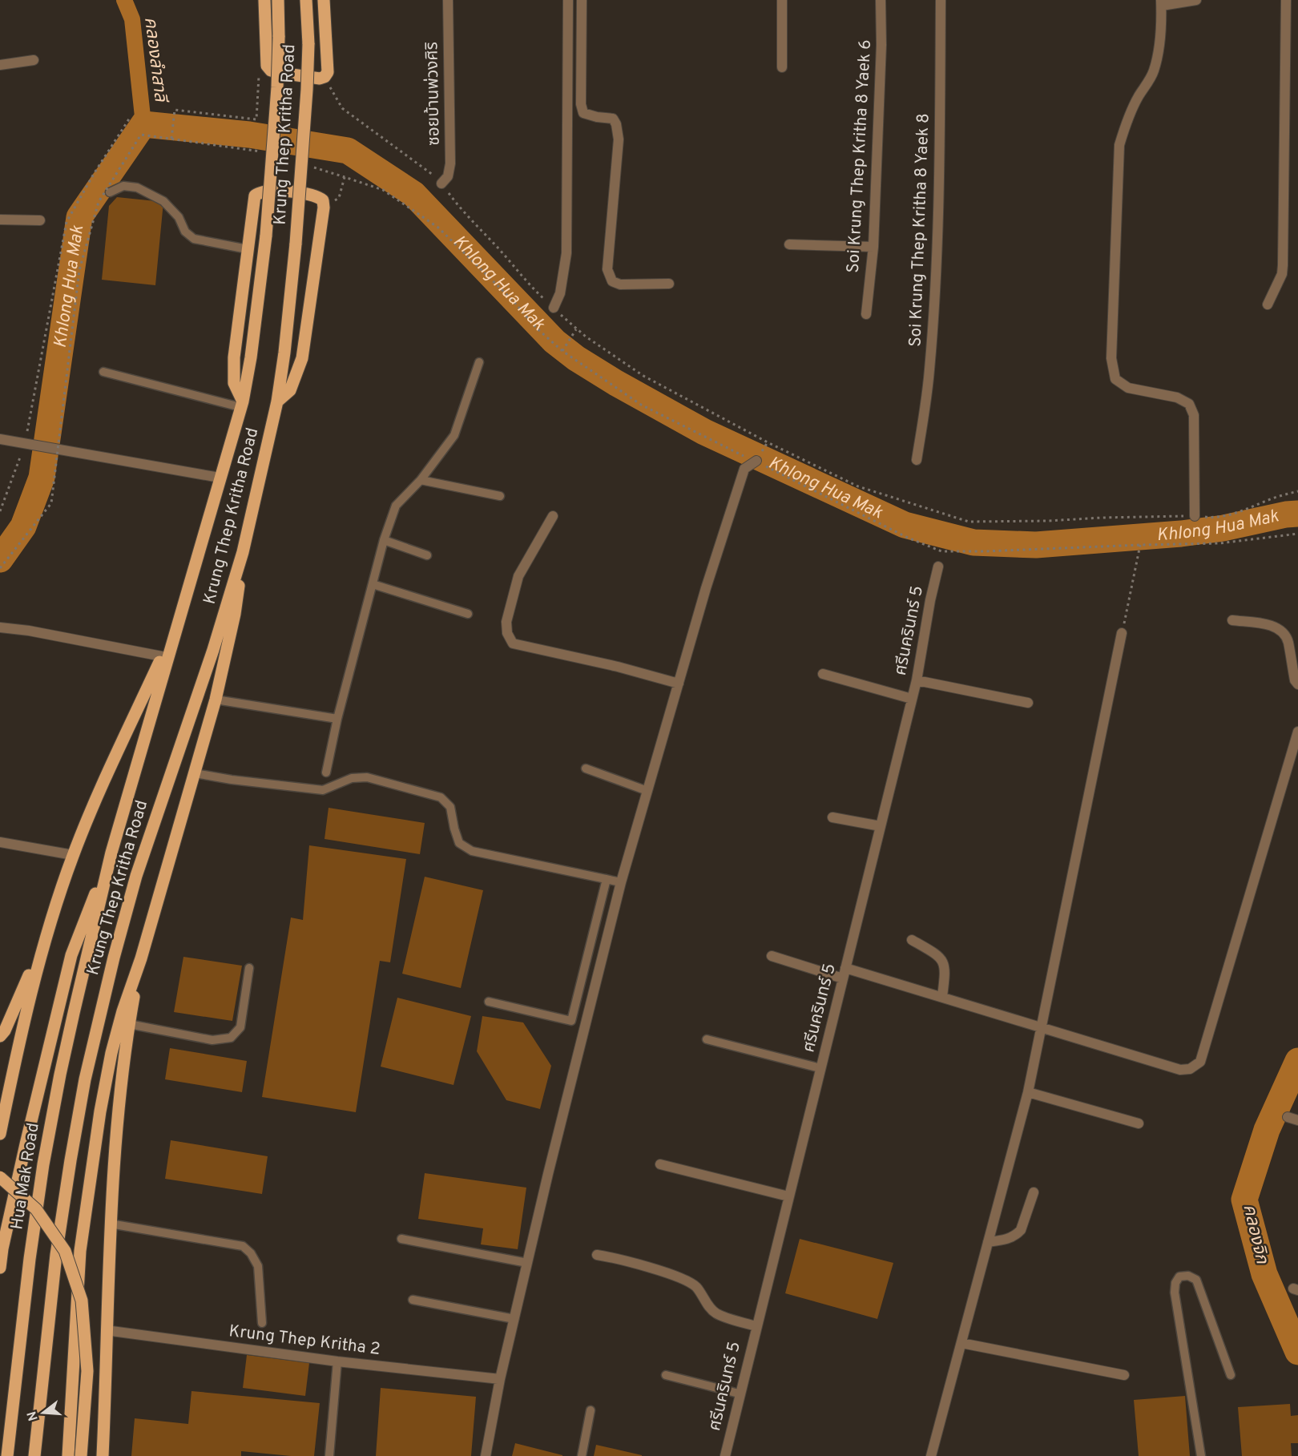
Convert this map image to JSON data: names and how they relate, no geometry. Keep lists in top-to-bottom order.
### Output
{
  "streets": {
    "main road": ["Krung Thep Kritha Road", "Hua Mak Road"],
    "street": [
      "ซอยบ้านพ่วงศิริ",
      "Soi Krung Thep Kritha 8 Yaek 6",
      "Soi Krung Thep Kritha 8 Yaek 8",
      "ศรีนครินทร์ 5",
      "Krung Thep Kritha 2"
    ]
  },
  "crossings": [
    ["Krung Thep Kritha Road", "Hua Mak Road"]
  ],
  "water": ["คลองลำสาลี", "Khlong Hua Mak", "คลองจิก"],
  "north": "left"
}
